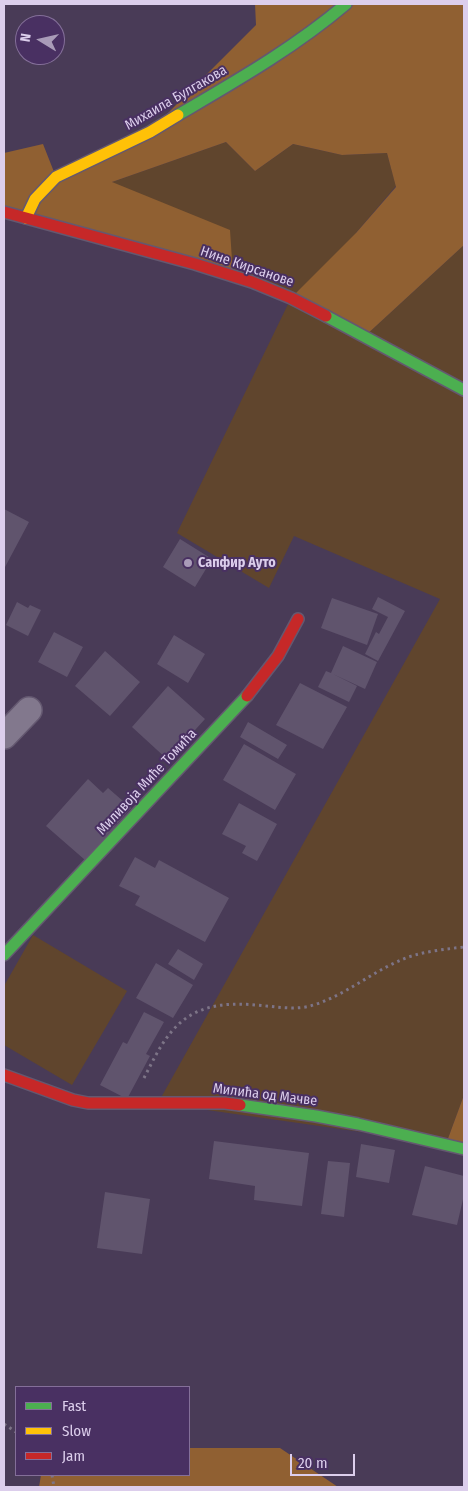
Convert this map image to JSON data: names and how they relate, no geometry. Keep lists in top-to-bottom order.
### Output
{
  "streets": {
    "street": [
      "Михаила Булгакова",
      "Нине Кирсанове",
      "Миливоја Миће Томића",
      "Милића од Мачве"
    ]
  },
  "crossings": [
    ["Михаила Булгакова", "Нине Кирсанове"]
  ],
  "places": ["Сапфир Ауто"],
  "legend": ["Fast", "Slow", "Jam"],
  "scale_bar": "20 m",
  "north": "left"
}
